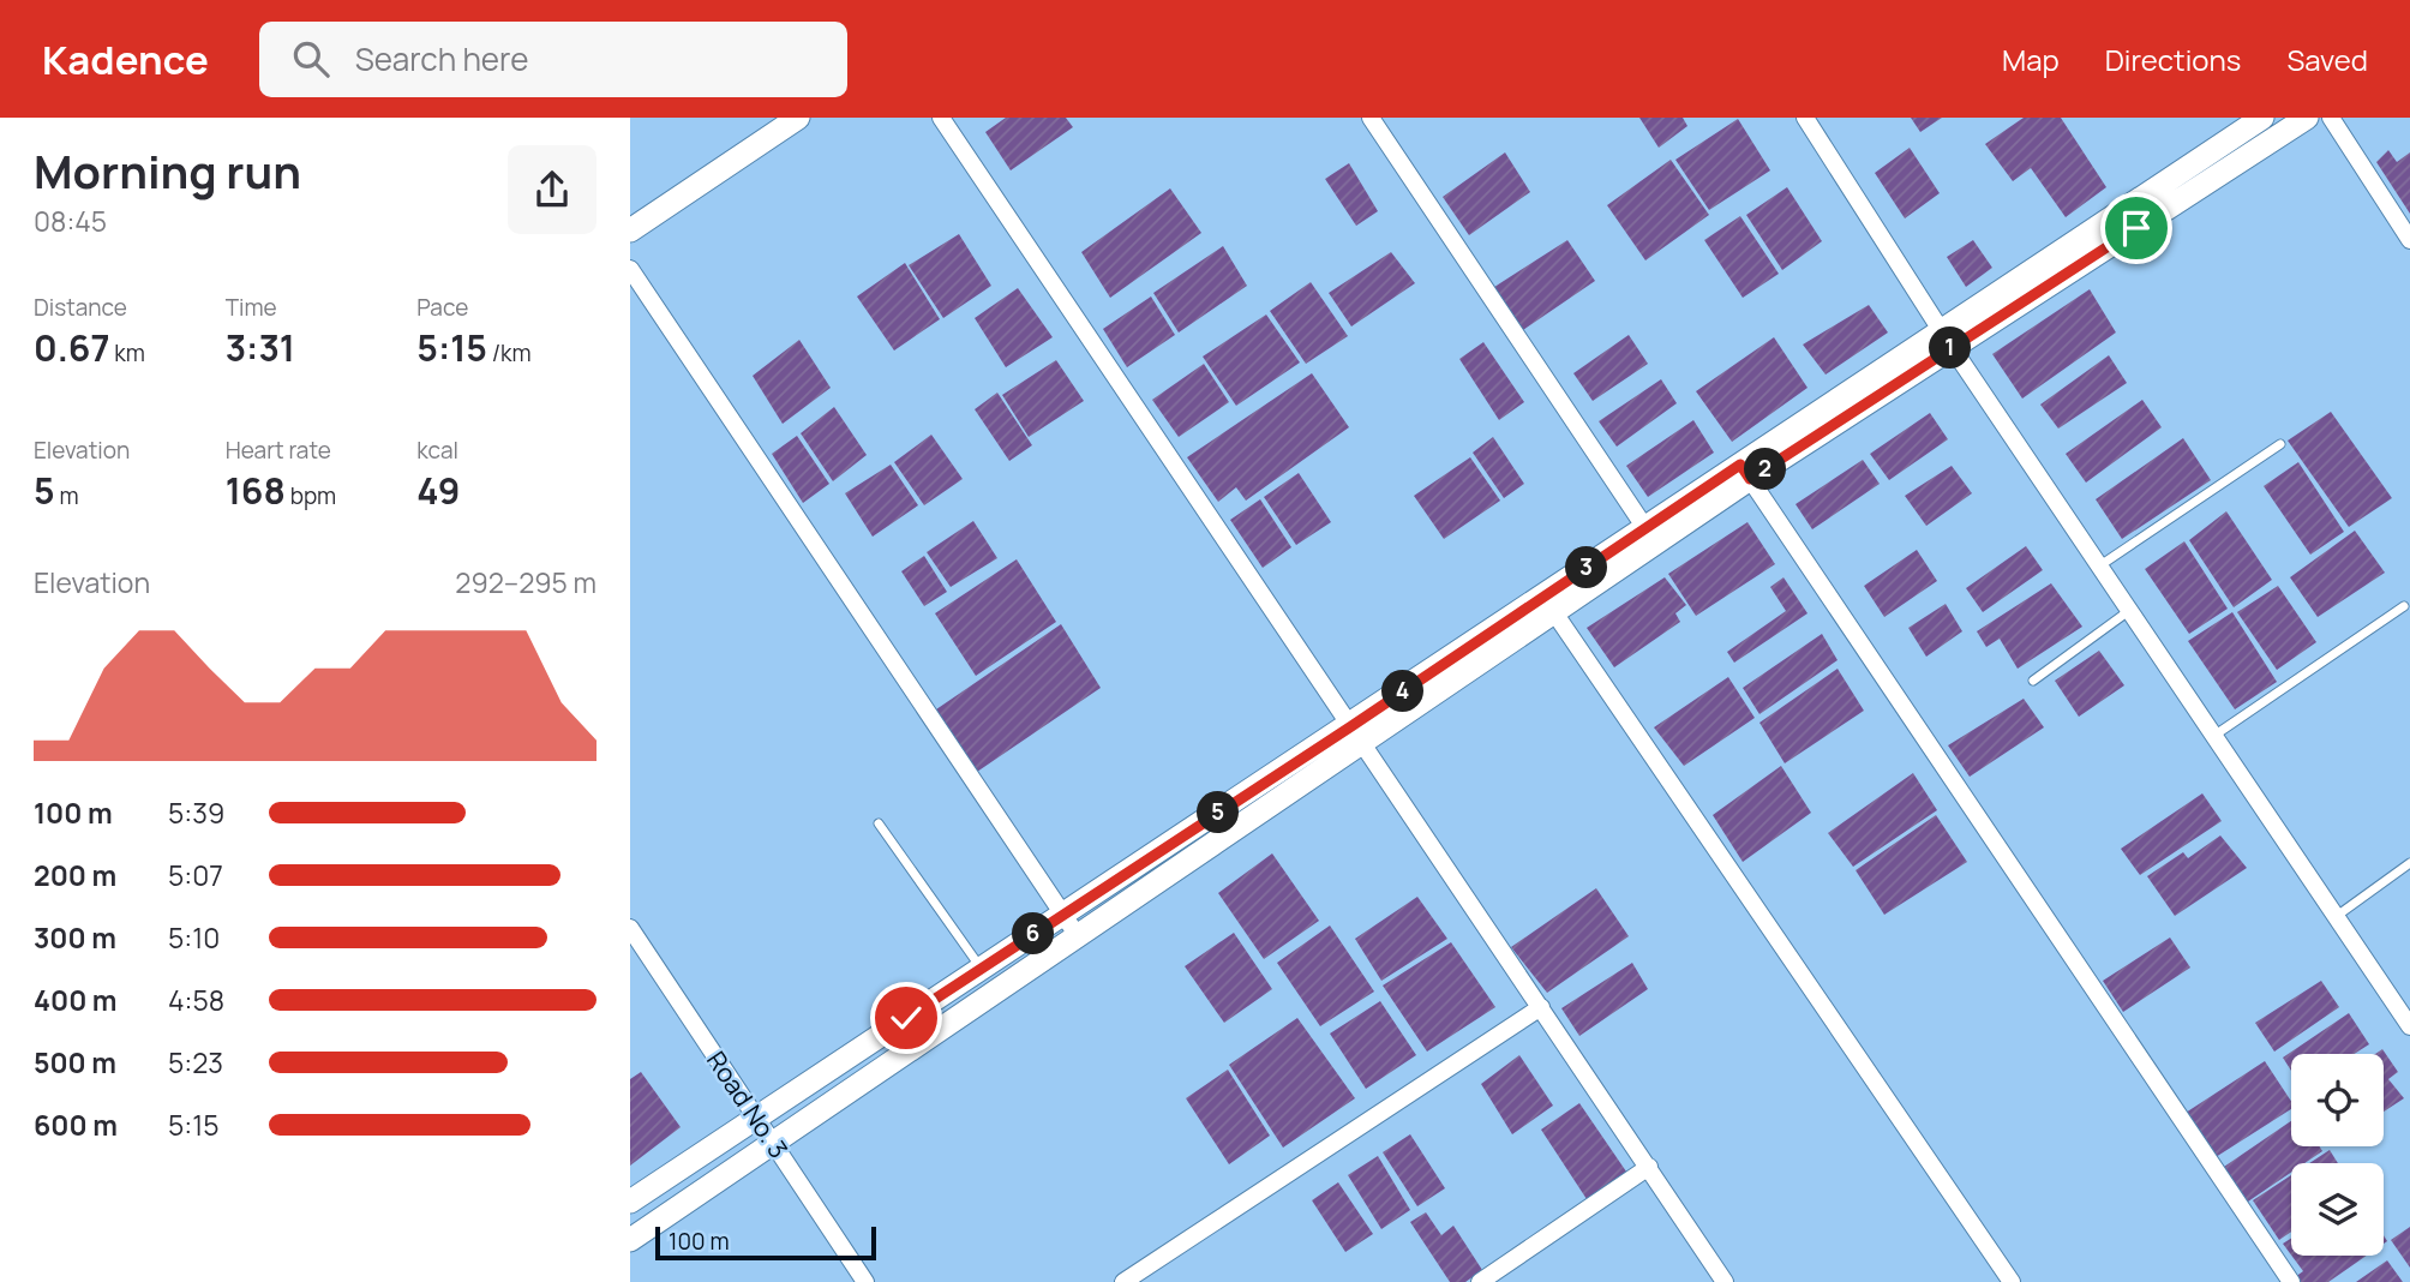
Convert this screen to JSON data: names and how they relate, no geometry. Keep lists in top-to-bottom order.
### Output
{
  "streets": {
    "street": ["Road No. 3"]
  },
  "scale_bar": "100 m",
  "page": {
    "header": "Kadence",
    "search": "Search here",
    "nav": ["Map", "Directions", "Saved"],
    "heading": ["Morning run", "08:45"],
    "stats": [
      ["Distance", "0.67 km"],
      ["Time", "3:31"],
      ["Pace", "5:15 /km"],
      ["Elevation", "5 m"],
      ["Heart rate", "168 bpm"],
      ["kcal", "49"]
    ],
    "pins": [
      "1",
      "2",
      "3",
      "4",
      "5",
      "6"
    ],
    "chart": ["Elevation", "292–295 m"],
    "list": [
      {
        "name": "100 m",
        "note": "5:39"
      },
      {
        "name": "200 m",
        "note": "5:07"
      },
      {
        "name": "300 m",
        "note": "5:10"
      },
      {
        "name": "400 m",
        "note": "4:58"
      },
      {
        "name": "500 m",
        "note": "5:23"
      },
      {
        "name": "600 m",
        "note": "5:15"
      }
    ],
    "scale": "100 m"
  }
}
